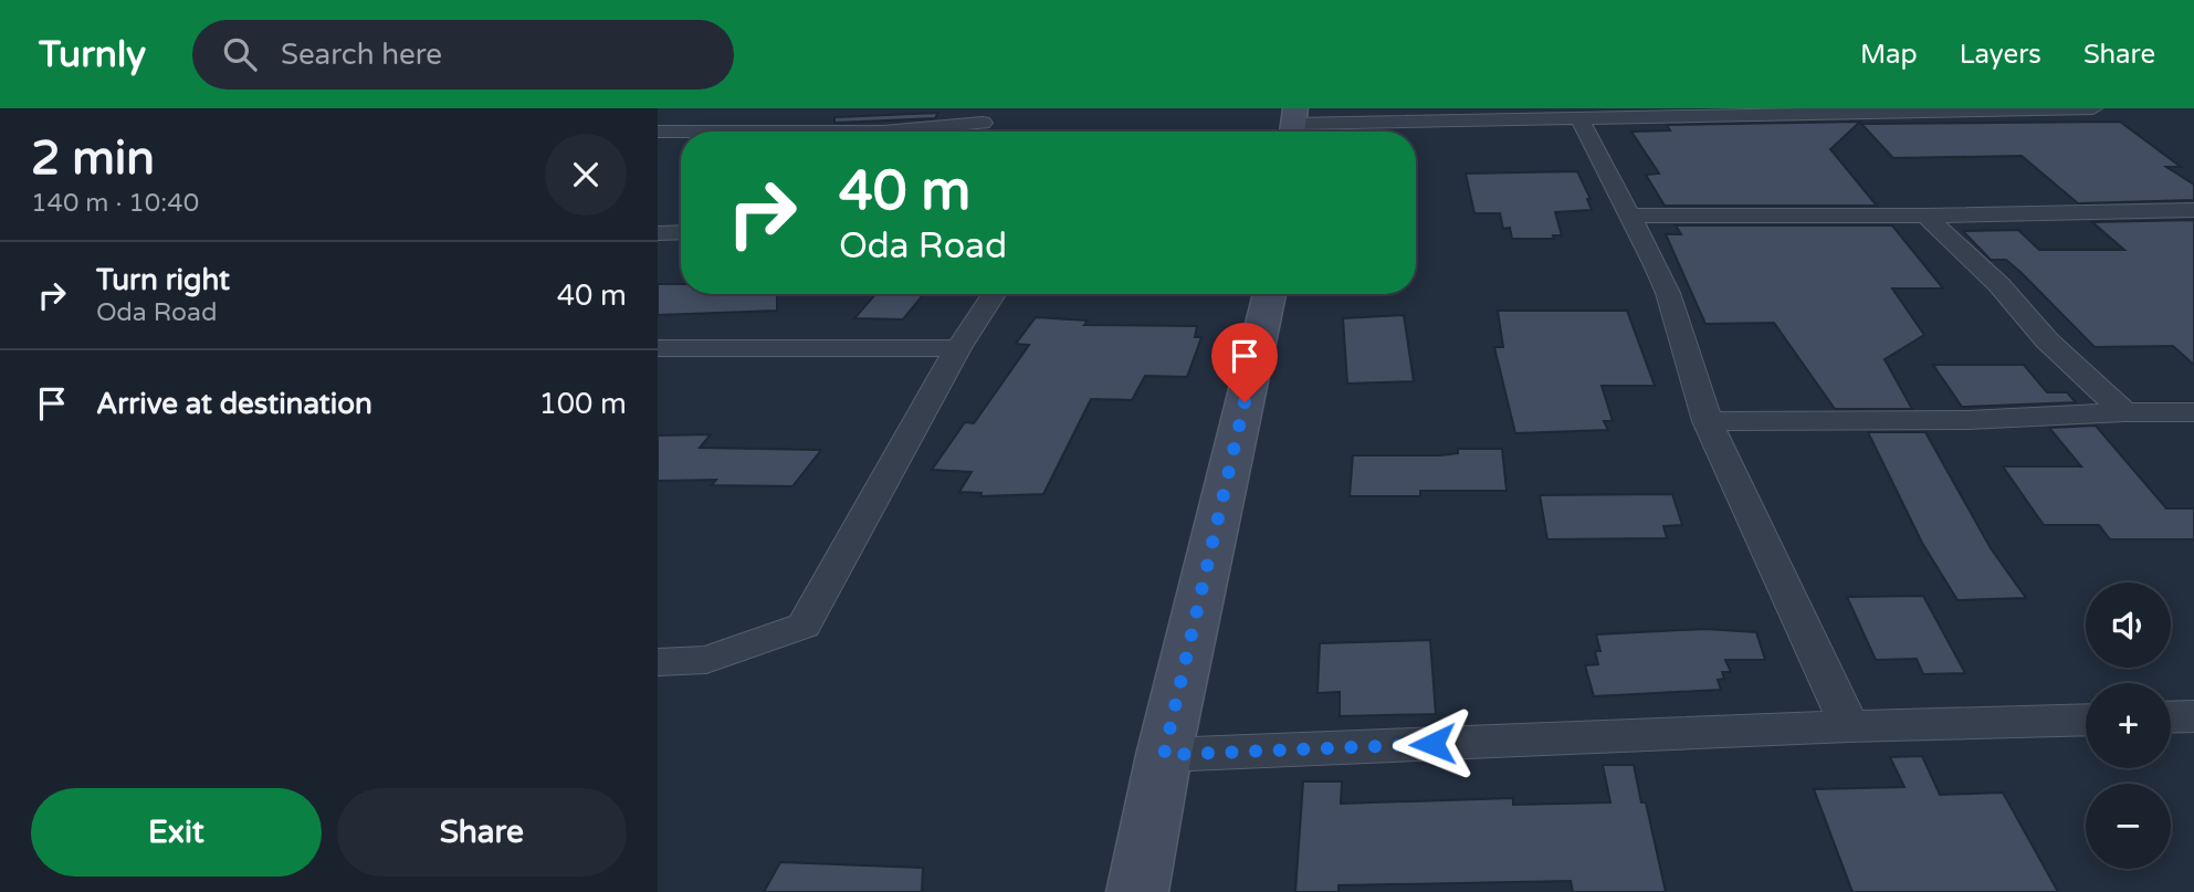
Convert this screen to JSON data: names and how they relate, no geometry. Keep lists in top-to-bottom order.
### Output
{
  "page": {
    "header": "Turnly",
    "search": "Search here",
    "nav": ["Map", "Layers", "Share"],
    "heading": ["2 min", "140 m · 10:40"],
    "turn": ["40 m", "Oda Road"],
    "list": [
      {
        "name": "Turn right",
        "note": "Oda Road",
        "value": "40 m"
      },
      {
        "name": "Arrive at destination",
        "value": "100 m"
      }
    ],
    "map_buttons": ["+", "−"],
    "buttons": ["Exit", "Share"]
  }
}
